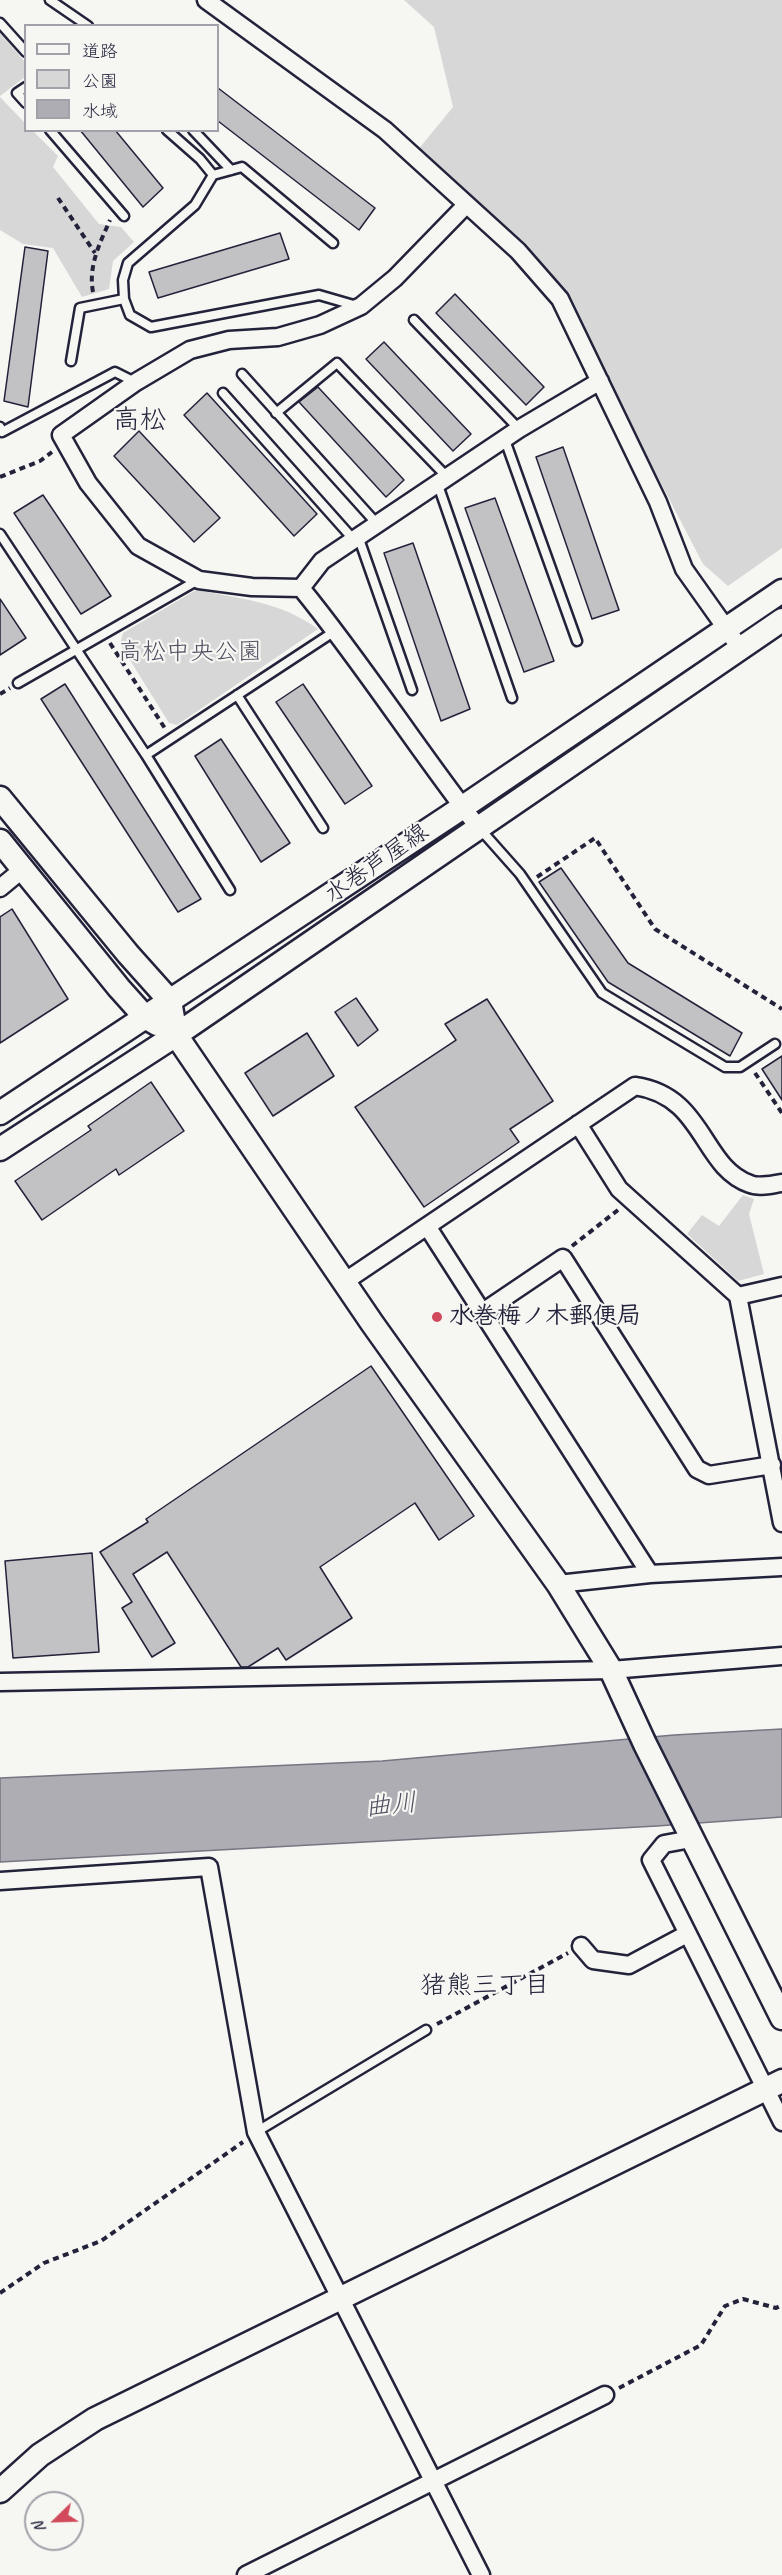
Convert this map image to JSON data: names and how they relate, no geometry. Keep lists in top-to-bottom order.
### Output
{
  "streets": {
    "street": ["水巻芦屋線"]
  },
  "districts": ["高松", "猪熊三丁目"],
  "water": ["曲川"],
  "parks": ["高松中央公園"],
  "places": ["水巻梅ノ木郵便局"],
  "legend": ["道路", "公園", "水域"],
  "north": "bottom left"
}
